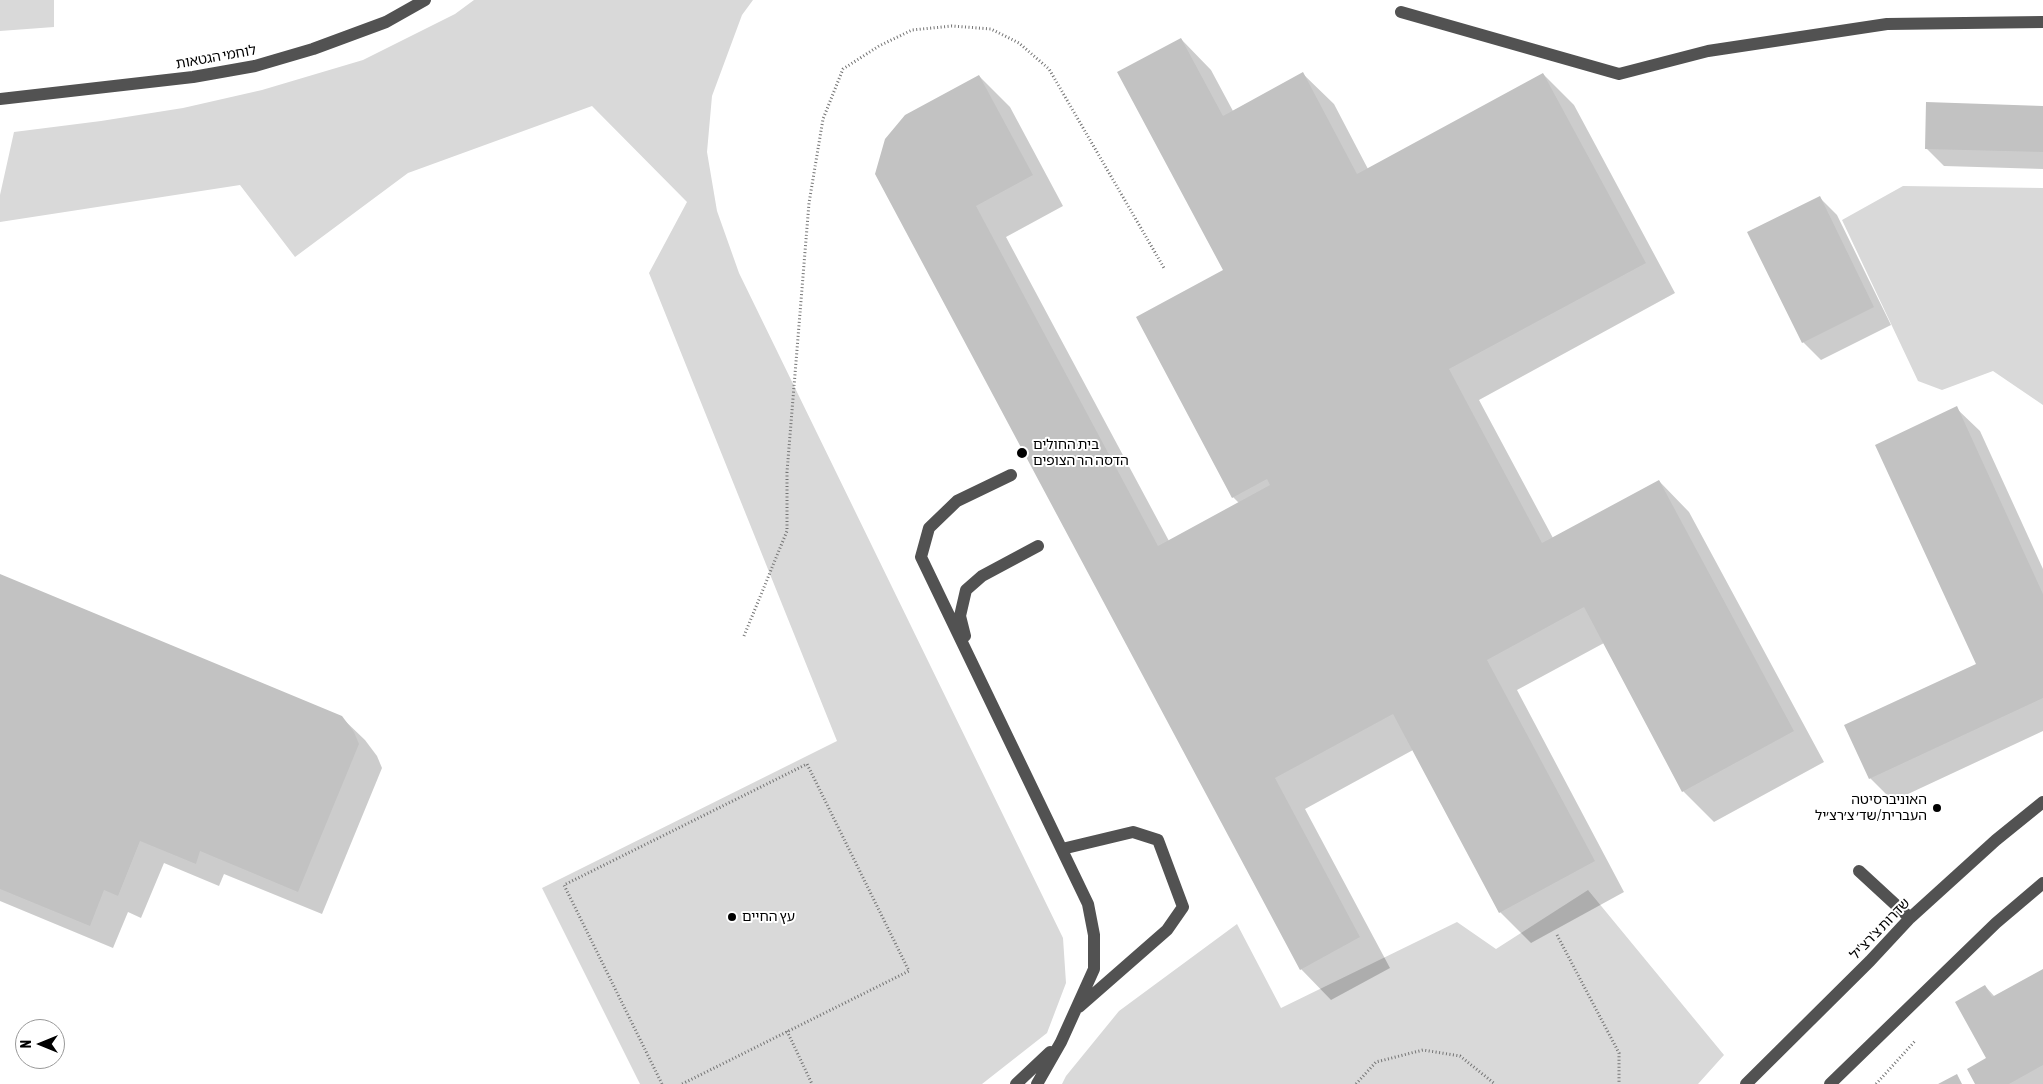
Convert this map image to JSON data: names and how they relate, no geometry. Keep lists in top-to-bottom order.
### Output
{
  "streets": {
    "street": ["לוחמי הגטאות", "שדרות צ'רצ'יל"]
  },
  "places": ["בית החולים הדסה הר הצופים", "האוניברסיטה העברית/שד׳ צ׳רצ׳יל", "עץ החיים"],
  "north": "left"
}
